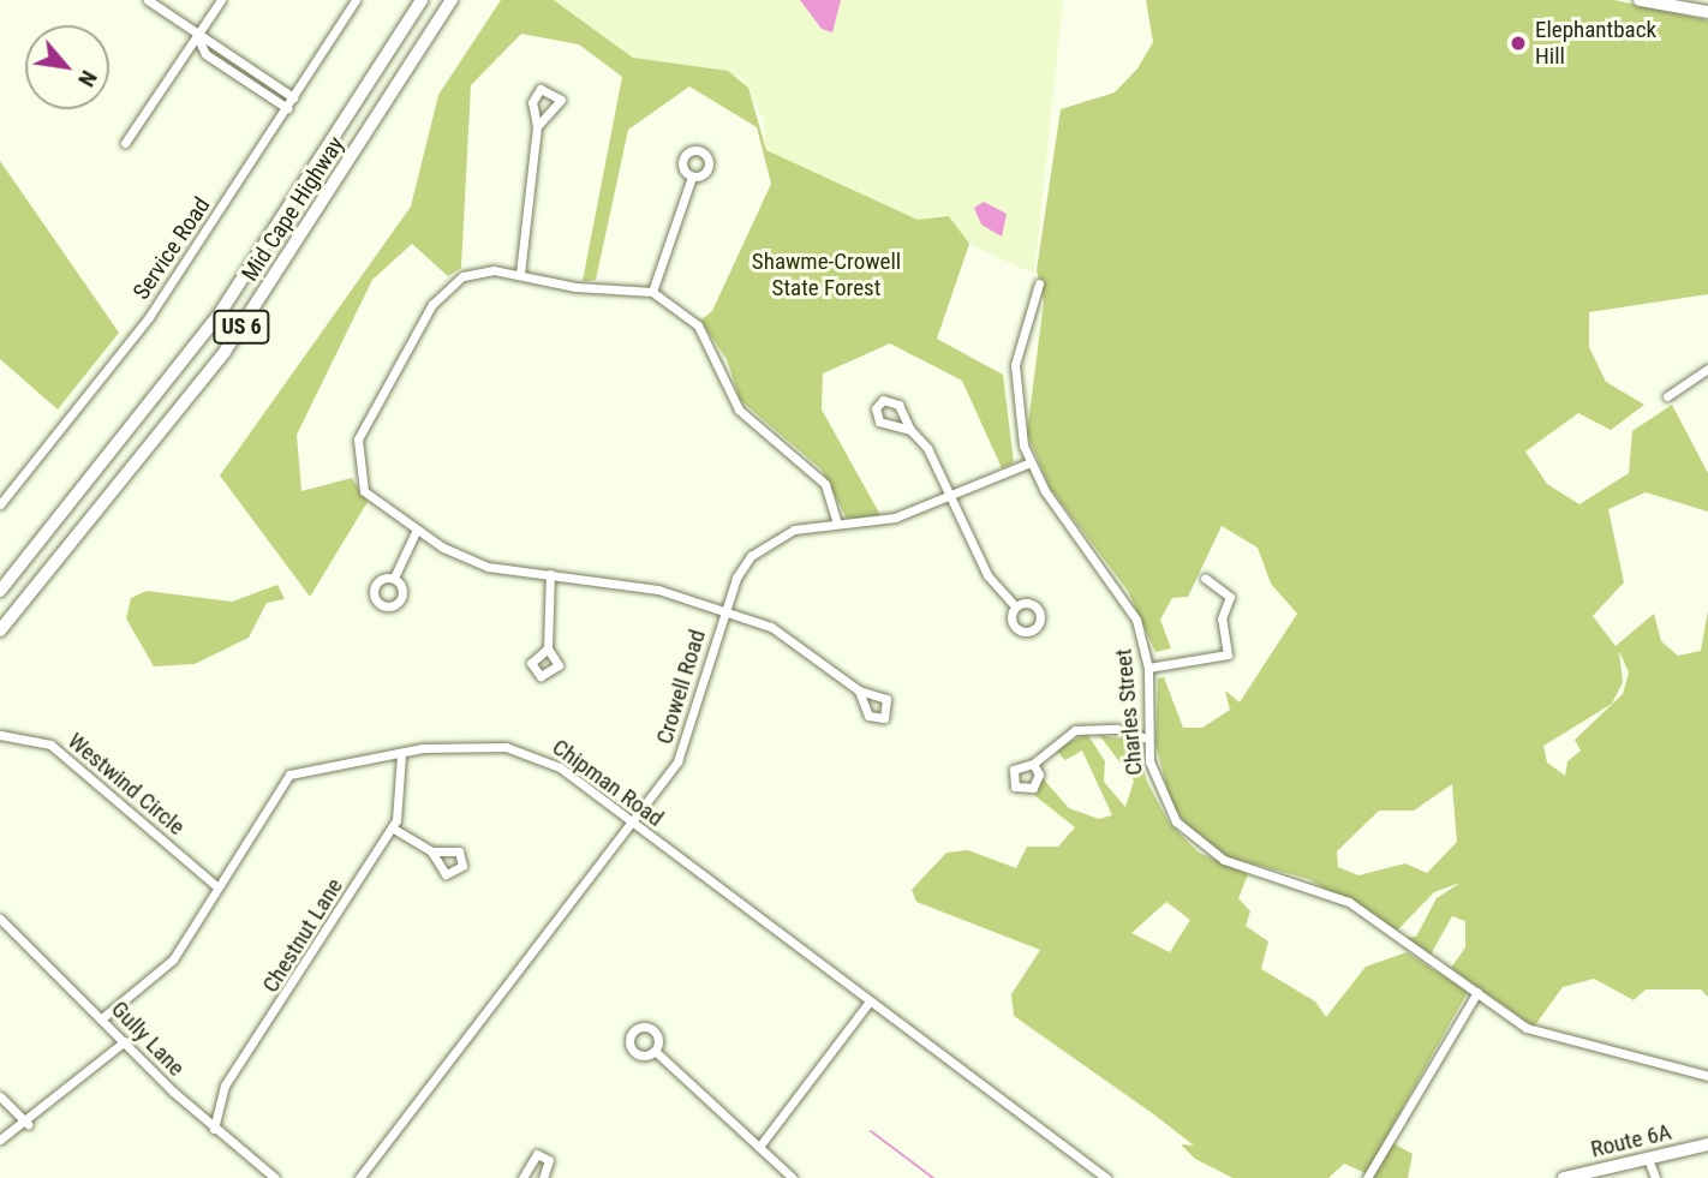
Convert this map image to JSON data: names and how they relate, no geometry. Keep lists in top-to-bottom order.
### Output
{
  "streets": {
    "highway": ["Mid Cape Highway", "US 6"],
    "main road": ["Route 6A"],
    "street": [
      "Service Road",
      "Crowell Road",
      "Charles Street",
      "Chipman Road",
      "Westwind Circle",
      "Chestnut Lane",
      "Gully Lane"
    ]
  },
  "crossings": [
    ["Crowell Road", "Charles Street"],
    ["Crowell Road", "Chipman Road"],
    ["Chipman Road", "Westwind Circle"],
    ["Chipman Road", "Chestnut Lane"],
    ["Chipman Road", "Gully Lane"],
    ["Chestnut Lane", "Gully Lane"]
  ],
  "parks": ["Shawme-Crowell State Forest"],
  "places": ["Elephantback Hill"],
  "north": "bottom right"
}
